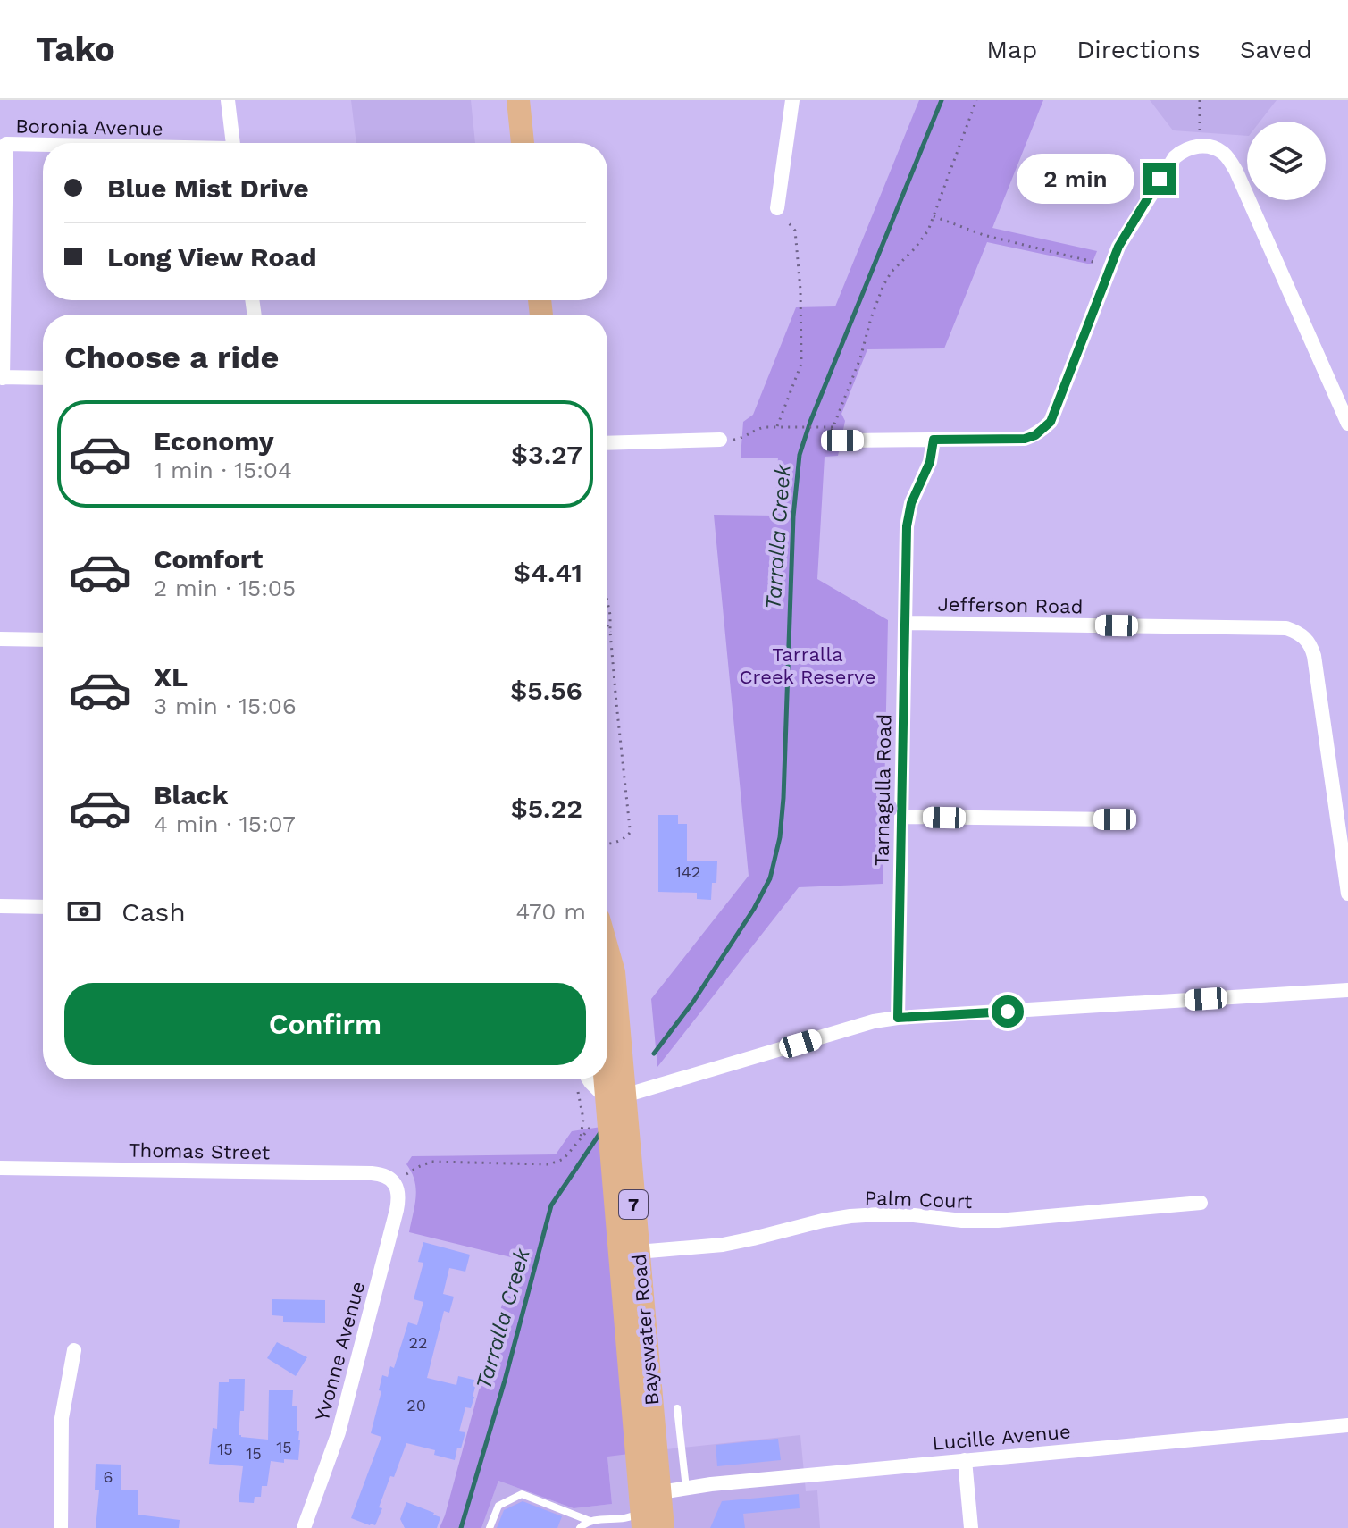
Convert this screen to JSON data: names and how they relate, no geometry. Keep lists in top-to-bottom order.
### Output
{
  "streets": {
    "main road": ["7", "Bayswater Road"],
    "street": [
      "Boronia Avenue",
      "Jefferson Road",
      "Tarnagulla Road",
      "Thomas Street",
      "Palm Court",
      "Yvonne Avenue",
      "Lucille Avenue"
    ]
  },
  "crossings": [
    ["Jefferson Road", "Tarnagulla Road"],
    ["Thomas Street", "Yvonne Avenue"],
    ["Palm Court", "Bayswater Road"],
    ["Bayswater Road", "Lucille Avenue"]
  ],
  "water": ["Tarralla Creek"],
  "parks": ["Tarralla Creek Reserve"],
  "house_numbers": [
    "142",
    "22",
    "20",
    "15",
    "15",
    "15",
    "6"
  ],
  "page": {
    "header": "Tako",
    "nav": ["Map", "Directions", "Saved"],
    "banner": ["Blue Mist Drive", "Long View Road"],
    "bubble": "2 min",
    "heading": "Choose a ride",
    "list": [
      {
        "name": "Economy",
        "note": "1 min · 15:04",
        "value": "$3.27"
      },
      {
        "name": "Comfort",
        "note": "2 min · 15:05",
        "value": "$4.41"
      },
      {
        "name": "XL",
        "note": "3 min · 15:06",
        "value": "$5.56"
      },
      {
        "name": "Black",
        "note": "4 min · 15:07",
        "value": "$5.22"
      }
    ],
    "pay": ["Cash", "470 m"],
    "buttons": "Confirm"
  }
}
